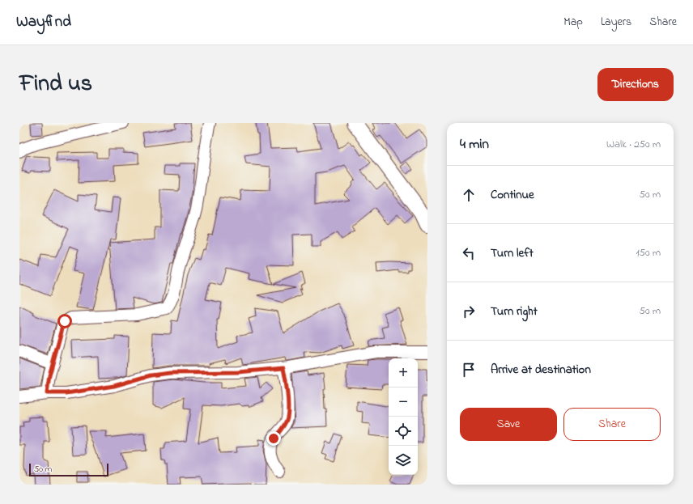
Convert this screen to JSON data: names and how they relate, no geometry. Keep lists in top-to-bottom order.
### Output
{
  "scale_bar": "50 m",
  "page": {
    "header": "Wayfind",
    "nav": ["Map", "Layers", "Share"],
    "title": "Find us",
    "buttons": [
      "Directions",
      ["Save", "Share"]
    ],
    "heading": ["4 min", "Walk · 250 m"],
    "list": [
      ["Continue", "50 m"],
      ["Turn left", "150 m"],
      ["Turn right", "50 m"],
      "Arrive at destination"
    ],
    "map_buttons": ["+", "−"],
    "scale": "50 m"
  }
}
